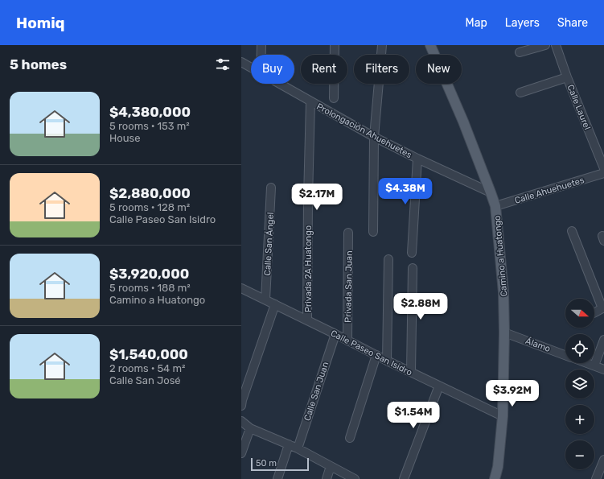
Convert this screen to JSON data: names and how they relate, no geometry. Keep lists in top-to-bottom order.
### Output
{
  "streets": {
    "main road": ["Camino a Huatongo"],
    "street": [
      "Calle Laurel",
      "Prolongación Ahuehuetes",
      "Calle Ahuehuetes",
      "Calle San Ángel",
      "Privada 2A Huatongo",
      "Privada San Juan",
      "Álamo",
      "Calle Paseo San Isidro",
      "Calle San Juan"
    ]
  },
  "crossings": [
    ["Prolongación Ahuehuetes", "Camino a Huatongo"],
    ["Prolongación Ahuehuetes", "Privada 2A Huatongo"],
    ["Calle Ahuehuetes", "Camino a Huatongo"],
    ["Calle San Ángel", "Calle Paseo San Isidro"],
    ["Camino a Huatongo", "Álamo"],
    ["Camino a Huatongo", "Calle Paseo San Isidro"],
    ["Privada 2A Huatongo", "Calle Paseo San Isidro"],
    ["Privada San Juan", "Calle Paseo San Isidro"],
    ["Calle Paseo San Isidro", "Calle San Juan"]
  ],
  "scale_bar": "50 m",
  "north": "right",
  "page": {
    "header": "Homiq",
    "nav": ["Map", "Layers", "Share"],
    "heading": "5 homes",
    "chip": [
      "Buy",
      "Rent",
      "Filters",
      "New"
    ],
    "list": [
      {
        "name": "$4,380,000",
        "note": "5 rooms · 153 m² · House"
      },
      {
        "name": "$2,880,000",
        "note": "5 rooms · 128 m² · Calle Paseo San Isidro"
      },
      {
        "name": "$3,920,000",
        "note": "5 rooms · 188 m² · Camino a Huatongo"
      },
      {
        "name": "$1,540,000",
        "note": "2 rooms · 54 m² · Calle San José"
      }
    ],
    "price": [
      "$4.38M",
      "$2.17M",
      "$2.88M",
      "$3.92M",
      "$1.54M"
    ],
    "map_buttons": ["+", "−"],
    "scale": "50 m"
  }
}
